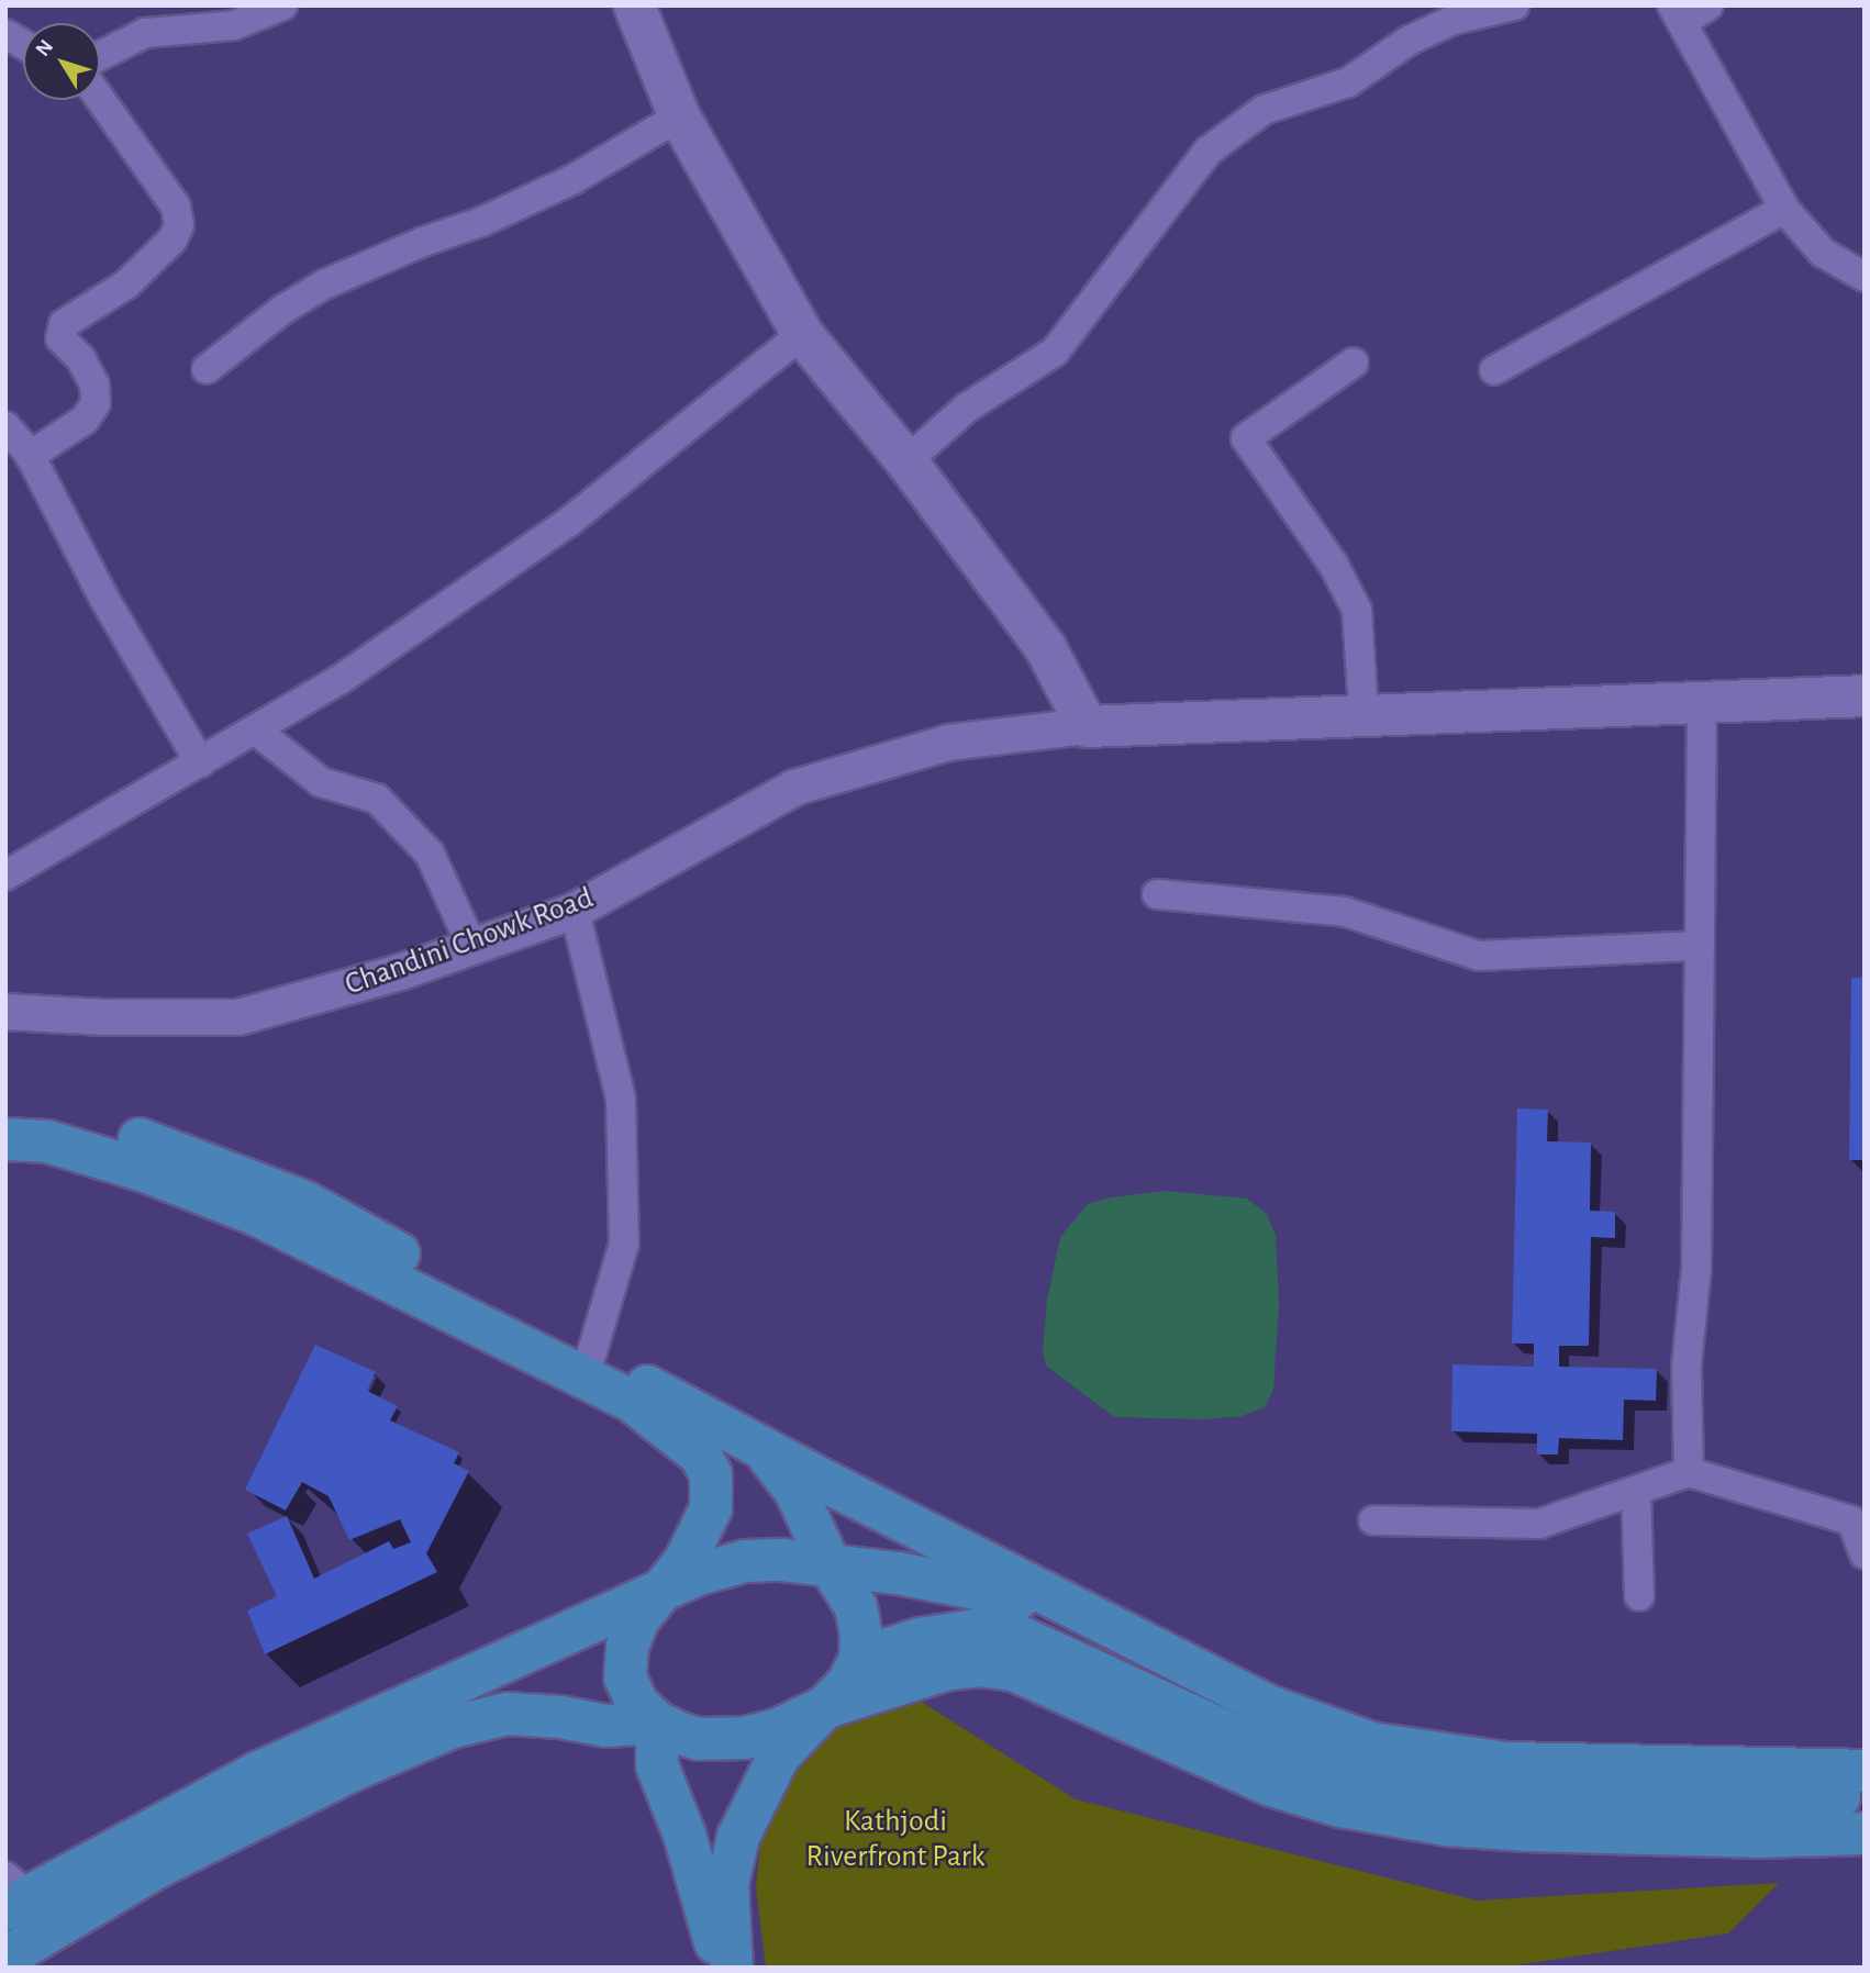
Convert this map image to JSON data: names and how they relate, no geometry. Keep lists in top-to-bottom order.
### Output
{
  "streets": {
    "street": ["Chandini Chowk Road"]
  },
  "parks": ["Kathjodi Riverfront Park"],
  "north": "top left"
}
